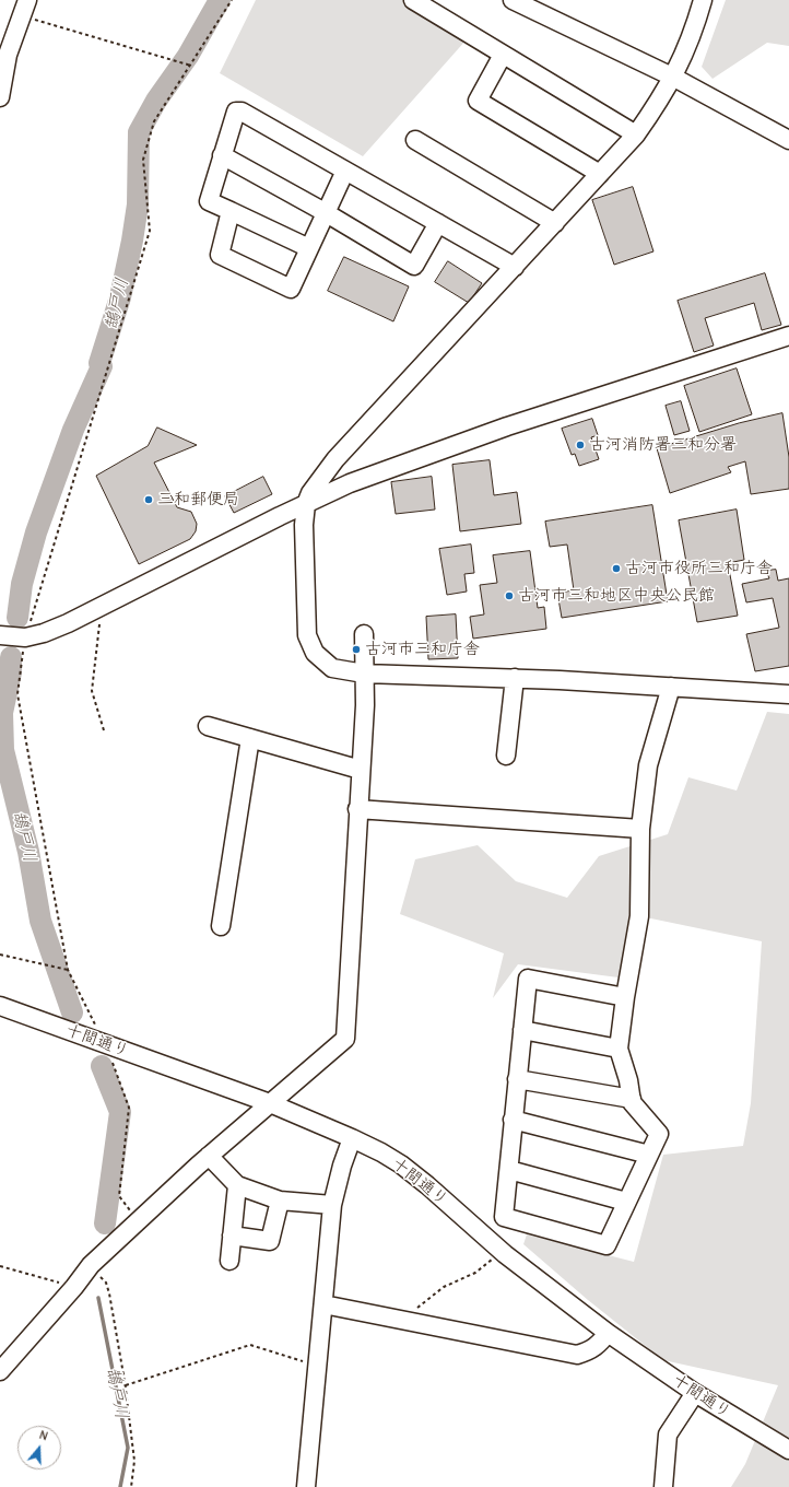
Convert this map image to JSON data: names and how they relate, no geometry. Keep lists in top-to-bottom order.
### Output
{
  "streets": {
    "street": ["十間通り"]
  },
  "water": ["鵠戸川"],
  "places": [
    "古河消防署三和分署",
    "三和郵便局",
    "古河市役所三和庁舎",
    "古河市三和地区中央公民館",
    "古河市三和庁舎"
  ],
  "north": "top"
}
